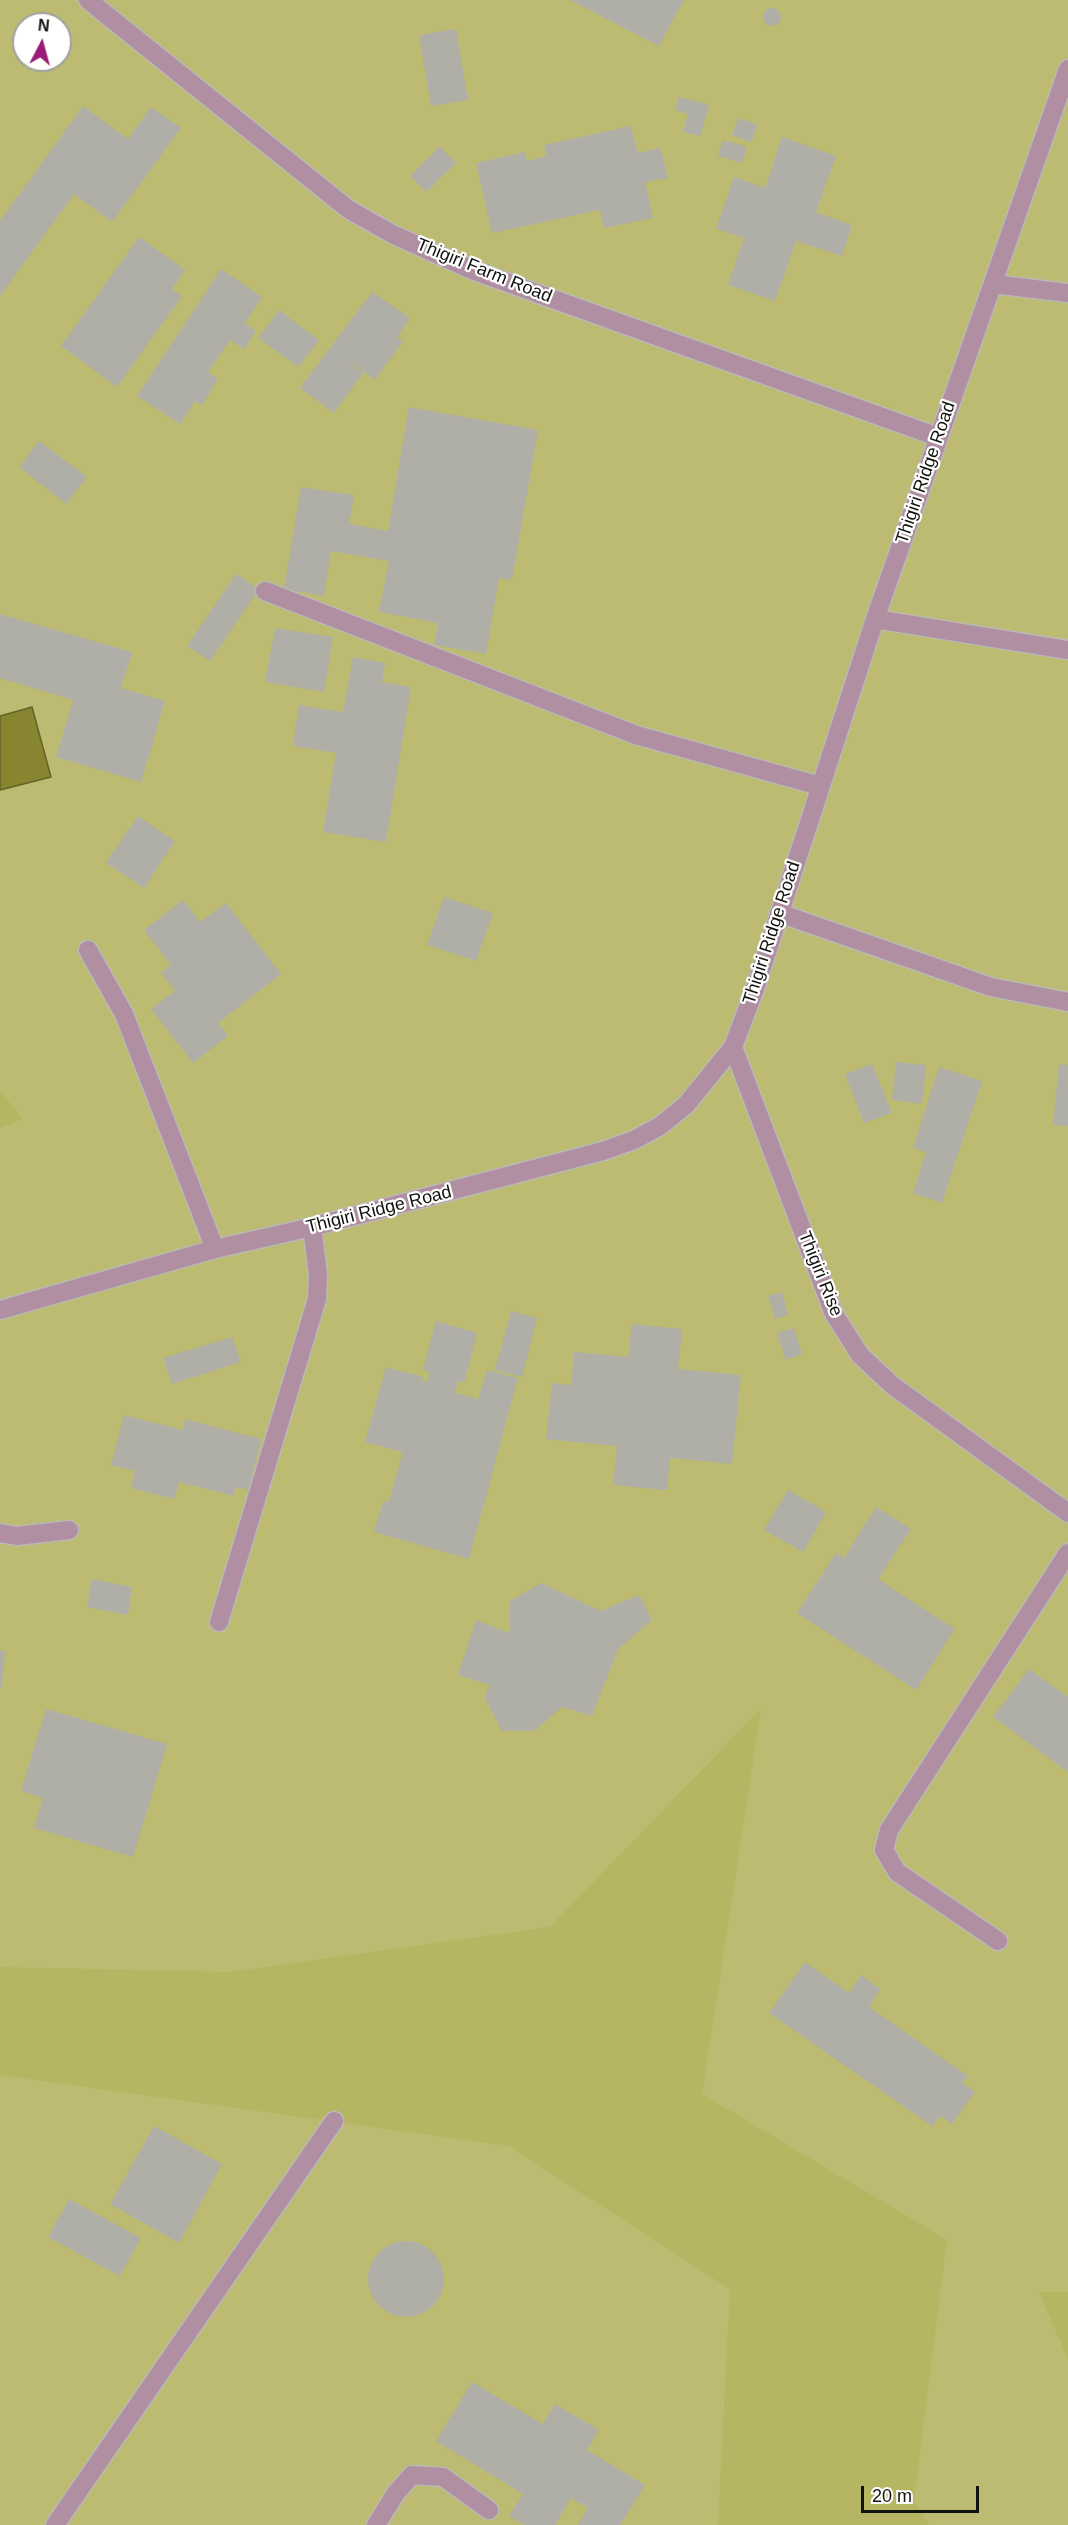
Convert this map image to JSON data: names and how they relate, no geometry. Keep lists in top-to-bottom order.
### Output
{
  "streets": {
    "street": ["Thigiri Farm Road", "Thigiri Ridge Road", "Thigiri Rise"]
  },
  "crossings": [
    ["Thigiri Farm Road", "Thigiri Ridge Road"],
    ["Thigiri Ridge Road", "Thigiri Rise"]
  ],
  "scale_bar": "20 m",
  "north": "top"
}
